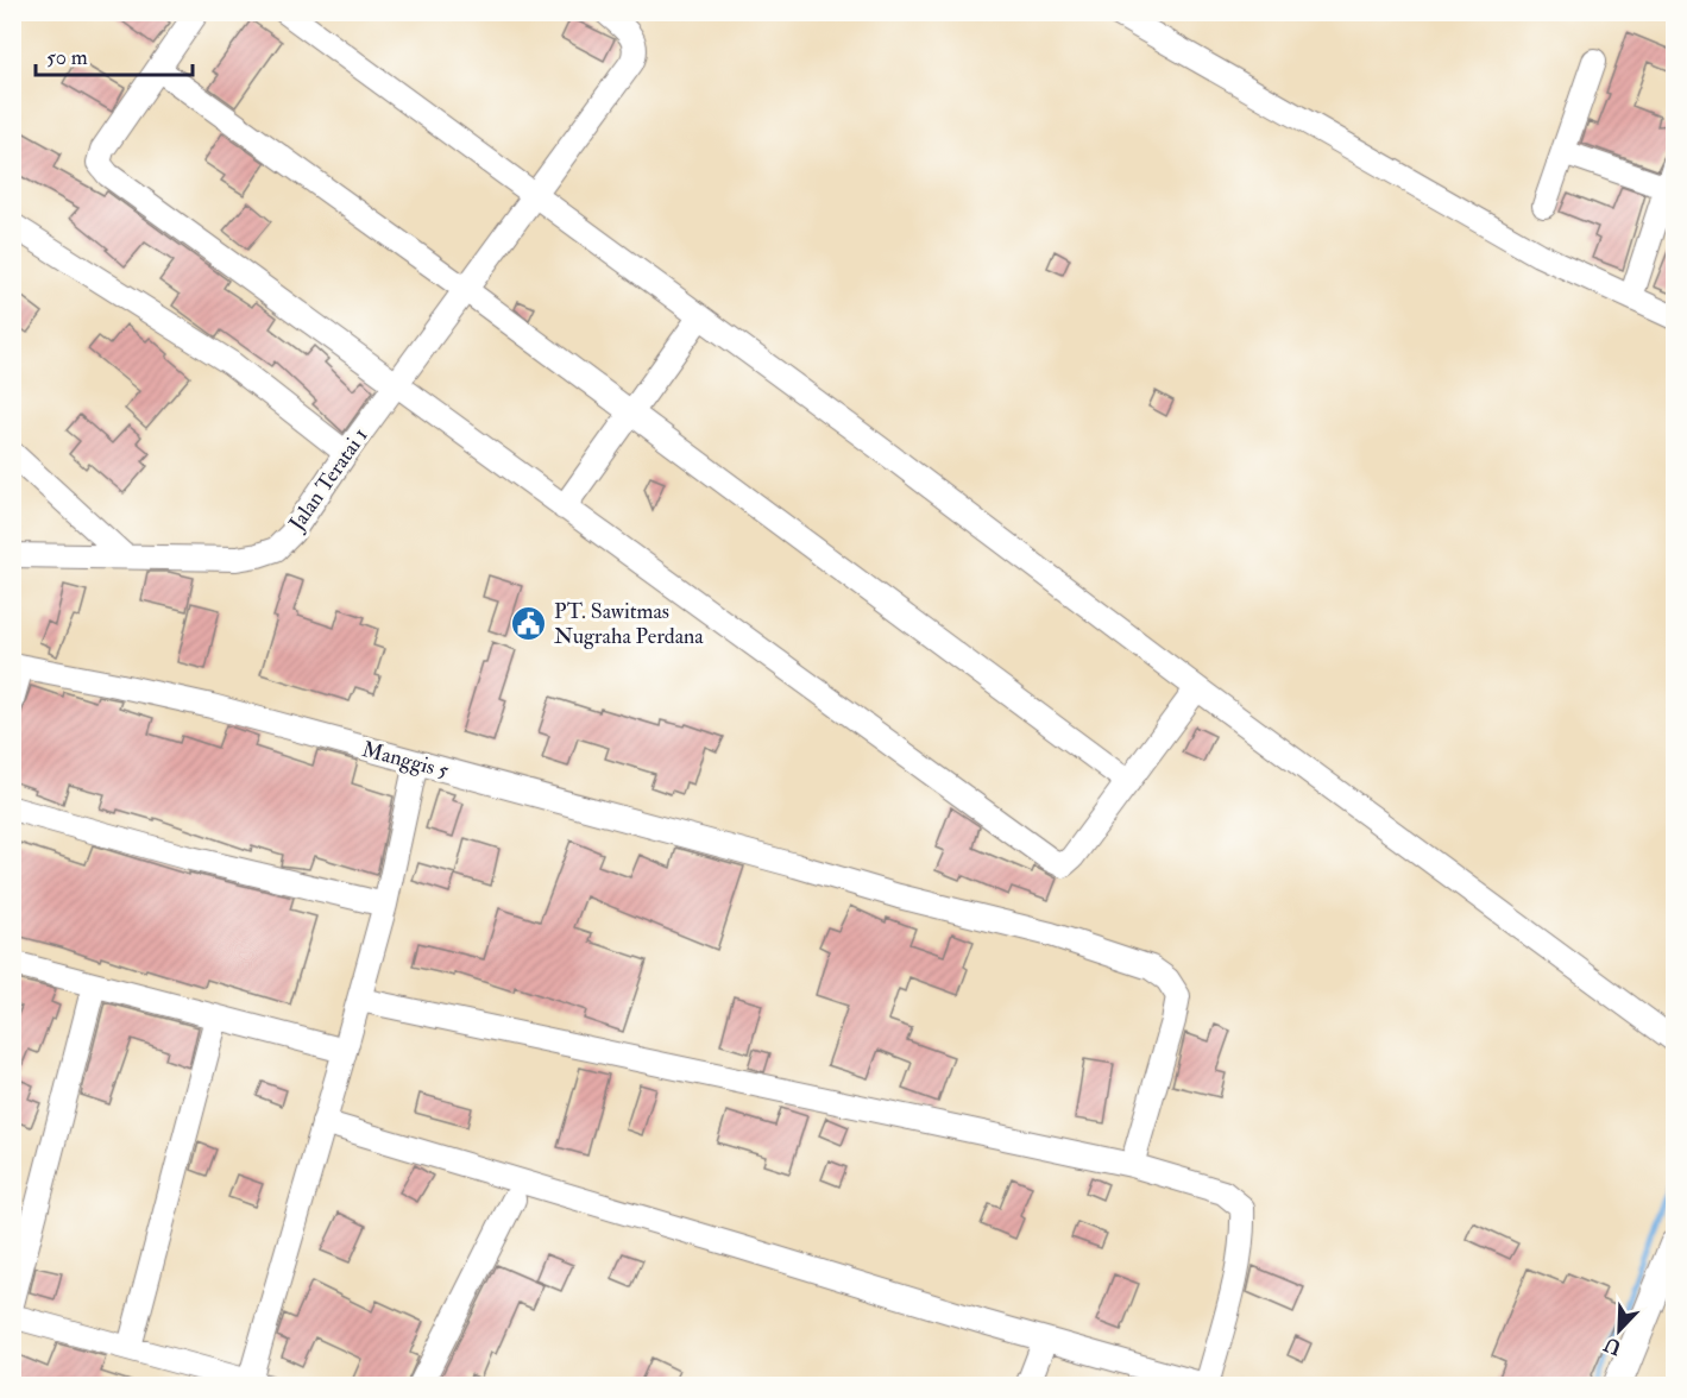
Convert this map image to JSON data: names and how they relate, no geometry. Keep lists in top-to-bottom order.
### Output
{
  "streets": {
    "street": ["Jalan Teratai 1", "Manggis 5"]
  },
  "places": {
    "public building": ["PT. Sawitmas Nugraha Perdana"]
  },
  "scale_bar": "50 m",
  "north": "bottom left"
}
